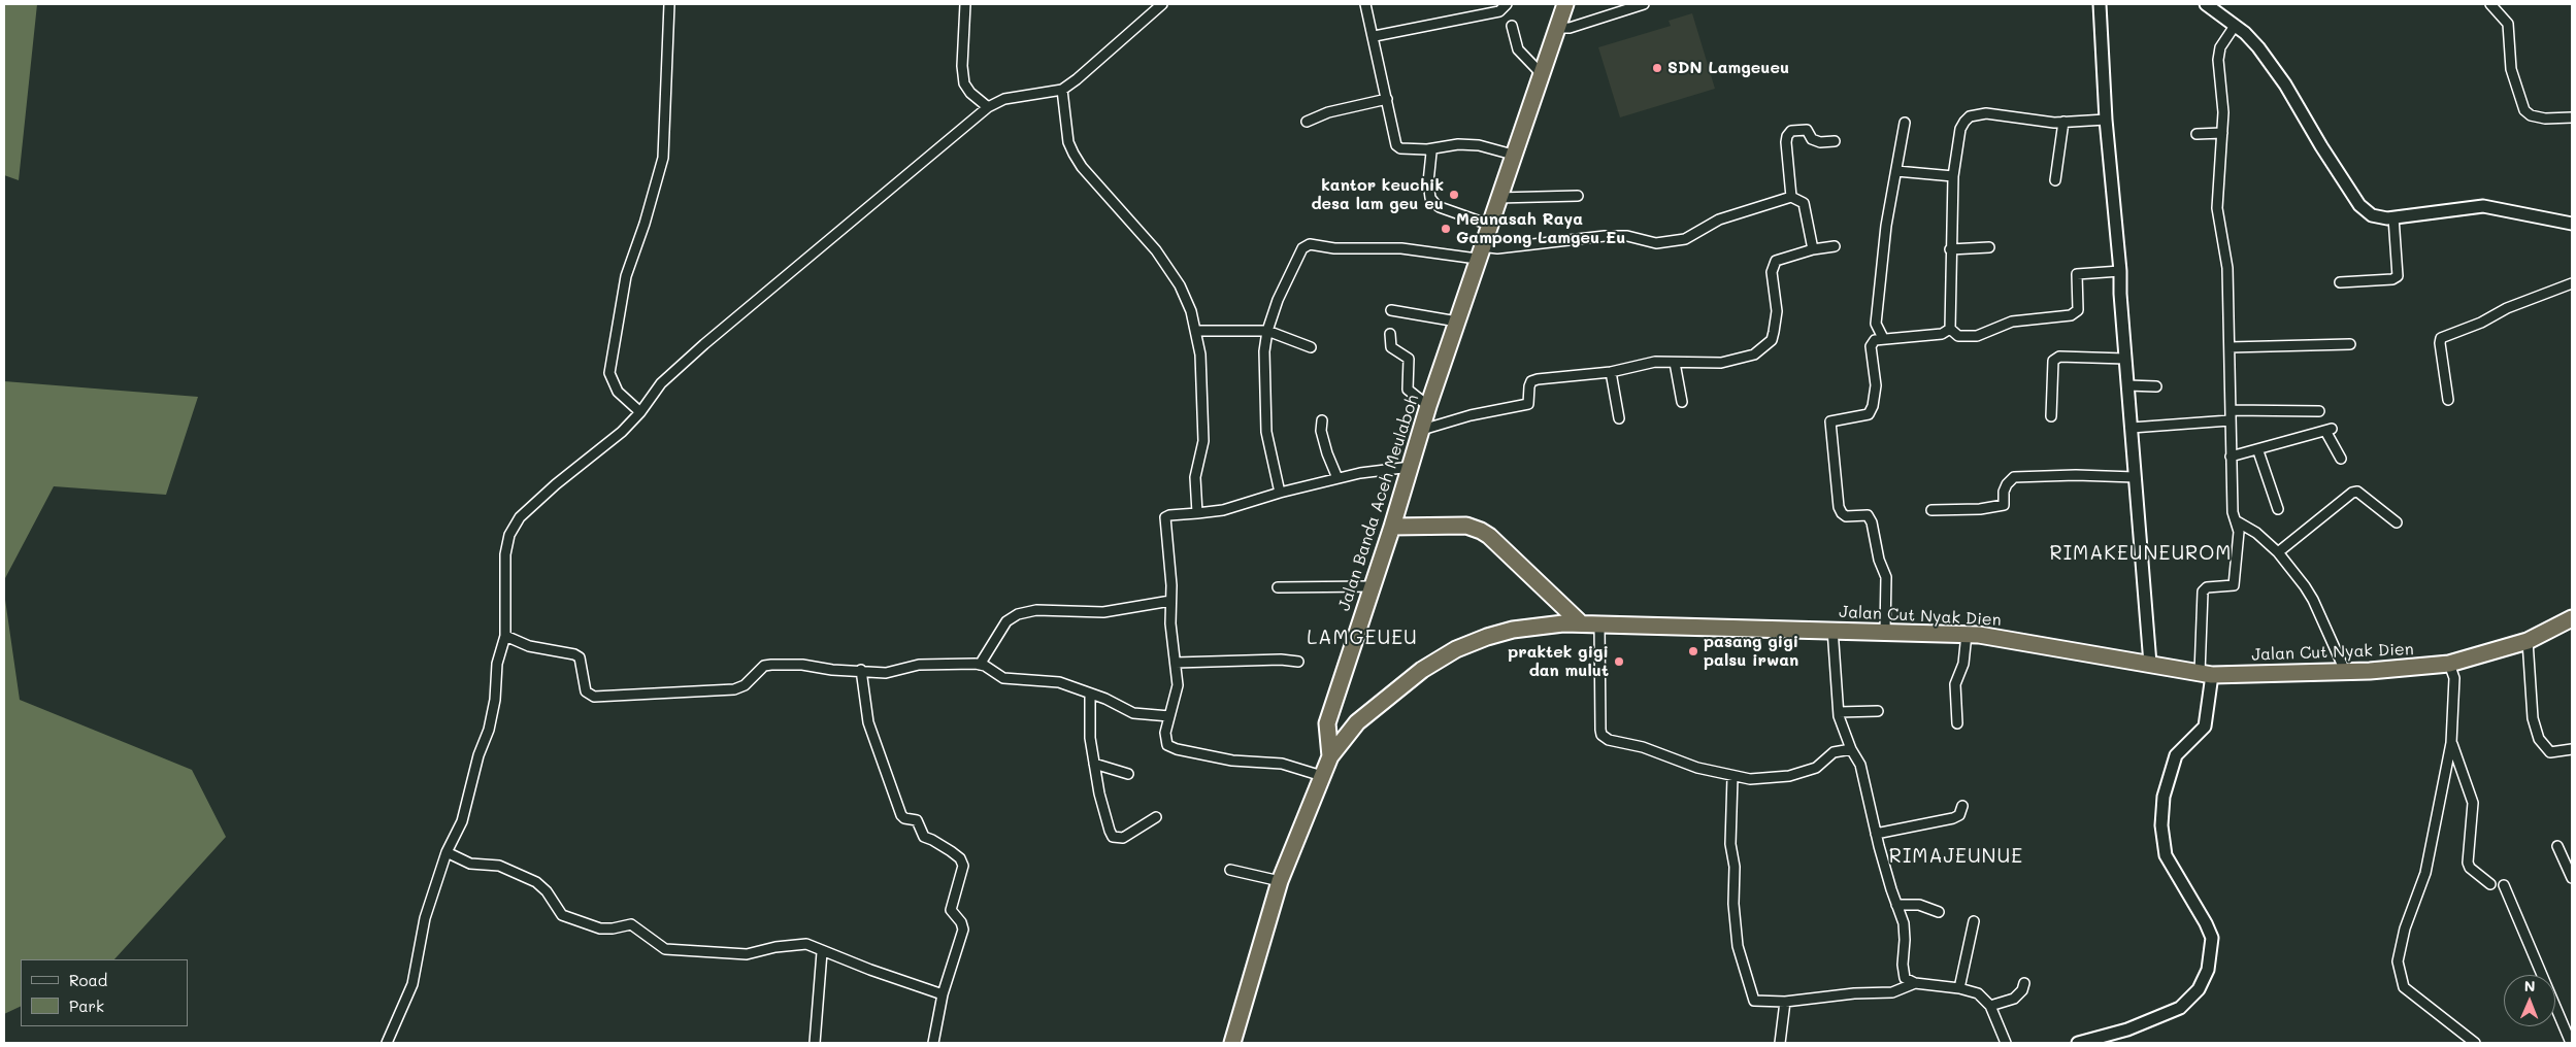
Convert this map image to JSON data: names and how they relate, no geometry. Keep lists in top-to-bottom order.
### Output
{
  "streets": {
    "highway": ["Jalan Banda Aceh Meulaboh", "Jalan Cut Nyak Dien"]
  },
  "crossings": [
    ["Jalan Banda Aceh Meulaboh", "Jalan Cut Nyak Dien"]
  ],
  "districts": ["RIMAKEUNEUROM", "LAMGEUEU", "RIMAJEUNUE"],
  "places": [
    "SDN Lamgeueu",
    "kantor keuchik desa lam geu eu",
    "Meunasah Raya Gampong Lamgeu Eu",
    "pasang gigi palsu irwan",
    "praktek gigi dan mulut"
  ],
  "legend": ["Road", "Park"],
  "north": "top"
}
